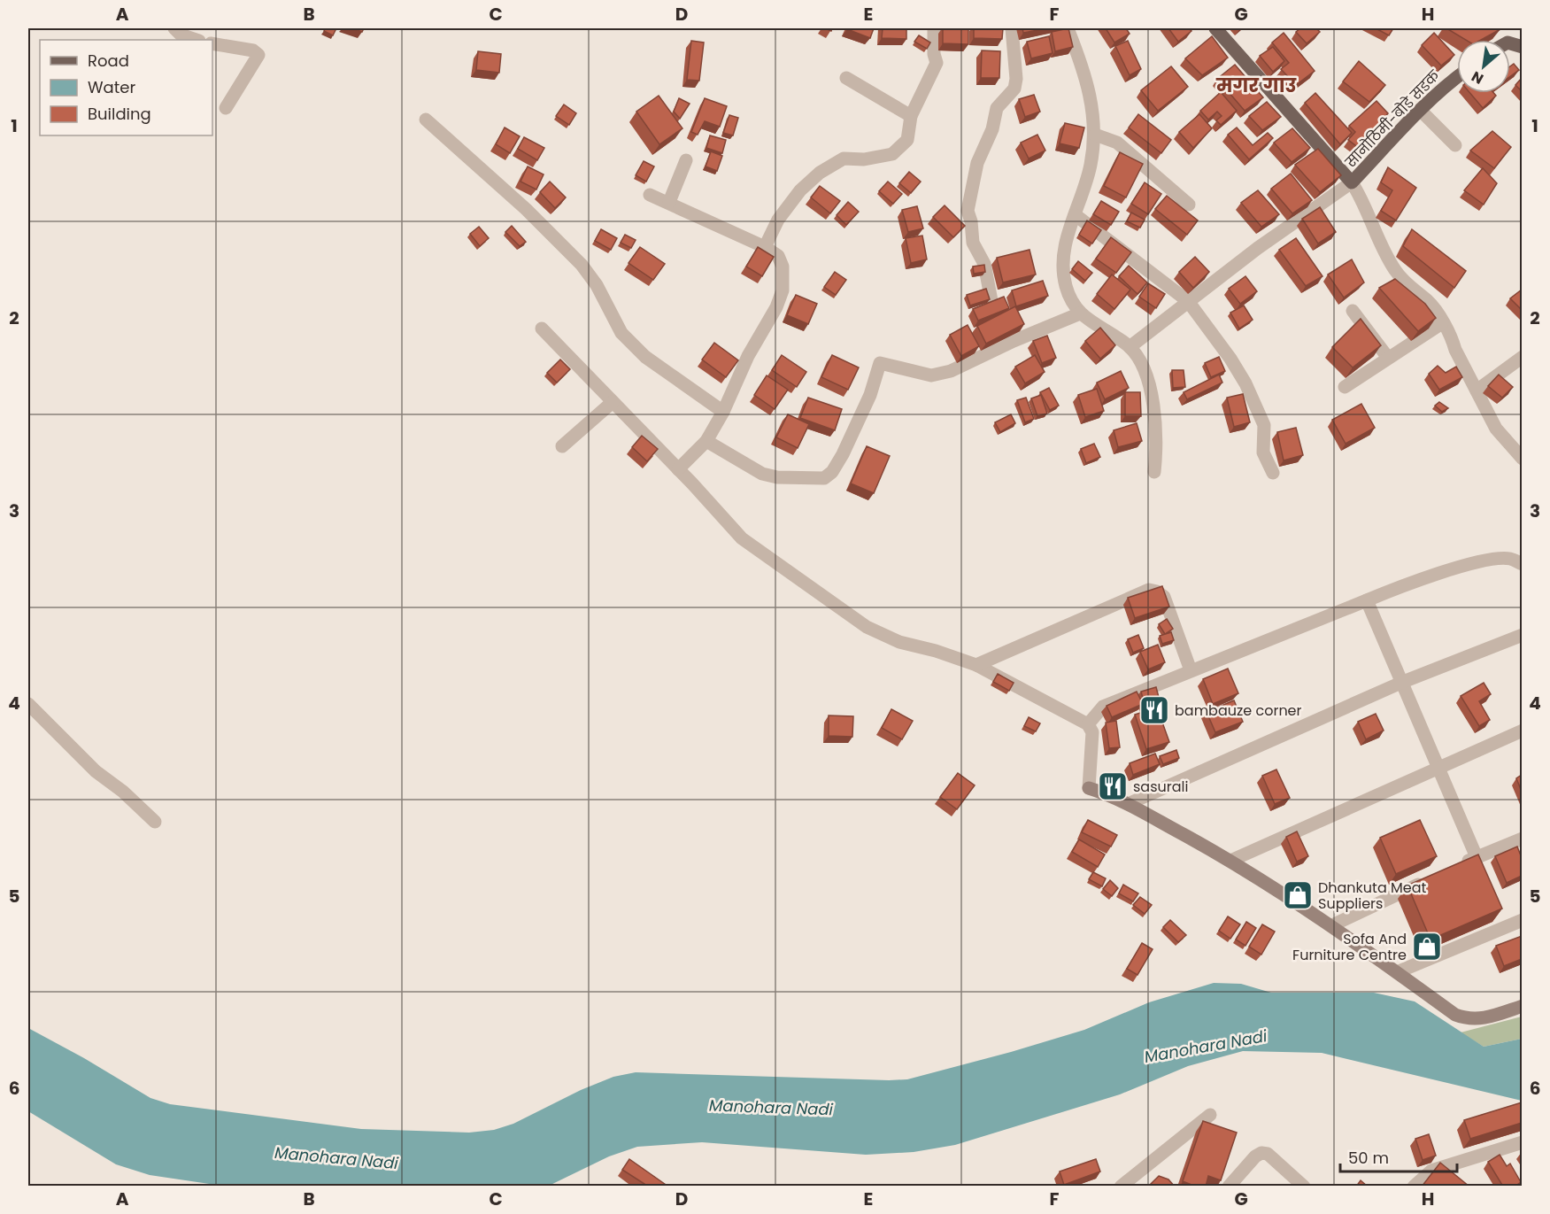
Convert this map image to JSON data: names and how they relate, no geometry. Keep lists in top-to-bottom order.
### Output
{
  "streets": {
    "main road": ["सानोठिमी-बोडे सडक"]
  },
  "districts": ["मगर गाउ"],
  "water": ["Manohara Nadi"],
  "places": {
    "restaurant": ["bambauze corner", "sasurali"],
    "shop": ["Dhankuta Meat Suppliers", "Sofa And Furniture Centre"]
  },
  "legend": ["Road", "Water", "Building"],
  "scale_bar": "50 m",
  "north": "bottom left",
  "grid": {
    "columns": [
      "A",
      "B",
      "C",
      "D",
      "E",
      "F",
      "G",
      "H"
    ],
    "rows": [
      "1",
      "2",
      "3",
      "4",
      "5",
      "6"
    ]
  }
}
